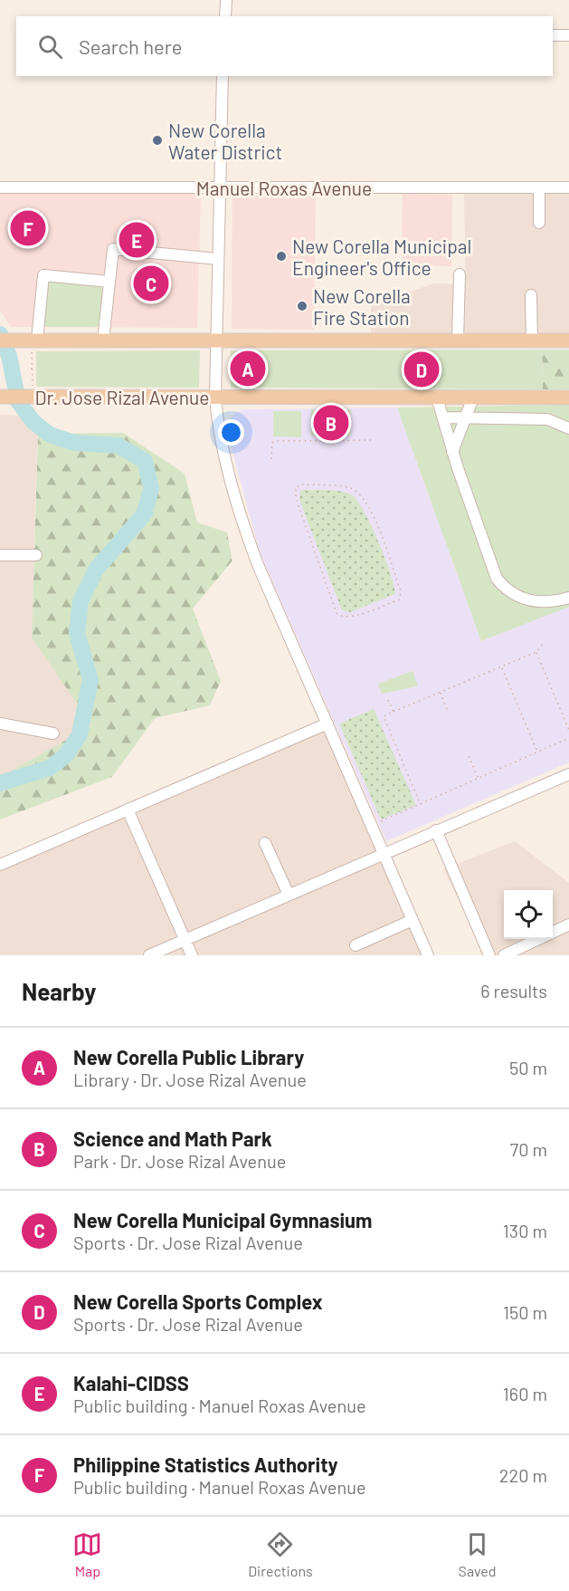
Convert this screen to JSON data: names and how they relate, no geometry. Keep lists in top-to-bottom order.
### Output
{
  "streets": {
    "main road": ["Dr. Jose Rizal Avenue"],
    "street": ["Manuel Roxas Avenue"]
  },
  "places": ["New Corella Water District", "New Corella Municipal Engineer's Office", "New Corella Fire Station"],
  "page": {
    "search": "Search here",
    "pins": [
      "F",
      "E",
      "C",
      "A",
      "D",
      "B"
    ],
    "heading": ["Nearby", "6 results"],
    "list": [
      {
        "mark": "A",
        "name": "New Corella Public Library",
        "note": "Library · Dr. Jose Rizal Avenue",
        "value": "50 m"
      },
      {
        "mark": "B",
        "name": "Science and Math Park",
        "note": "Park · Dr. Jose Rizal Avenue",
        "value": "70 m"
      },
      {
        "mark": "C",
        "name": "New Corella Municipal Gymnasium",
        "note": "Sports · Dr. Jose Rizal Avenue",
        "value": "130 m"
      },
      {
        "mark": "D",
        "name": "New Corella Sports Complex",
        "note": "Sports · Dr. Jose Rizal Avenue",
        "value": "150 m"
      },
      {
        "mark": "E",
        "name": "Kalahi-CIDSS",
        "note": "Public building · Manuel Roxas Avenue",
        "value": "160 m"
      },
      {
        "mark": "F",
        "name": "Philippine Statistics Authority",
        "note": "Public building · Manuel Roxas Avenue",
        "value": "220 m"
      }
    ],
    "nav": ["Map", "Directions", "Saved"]
  }
}
